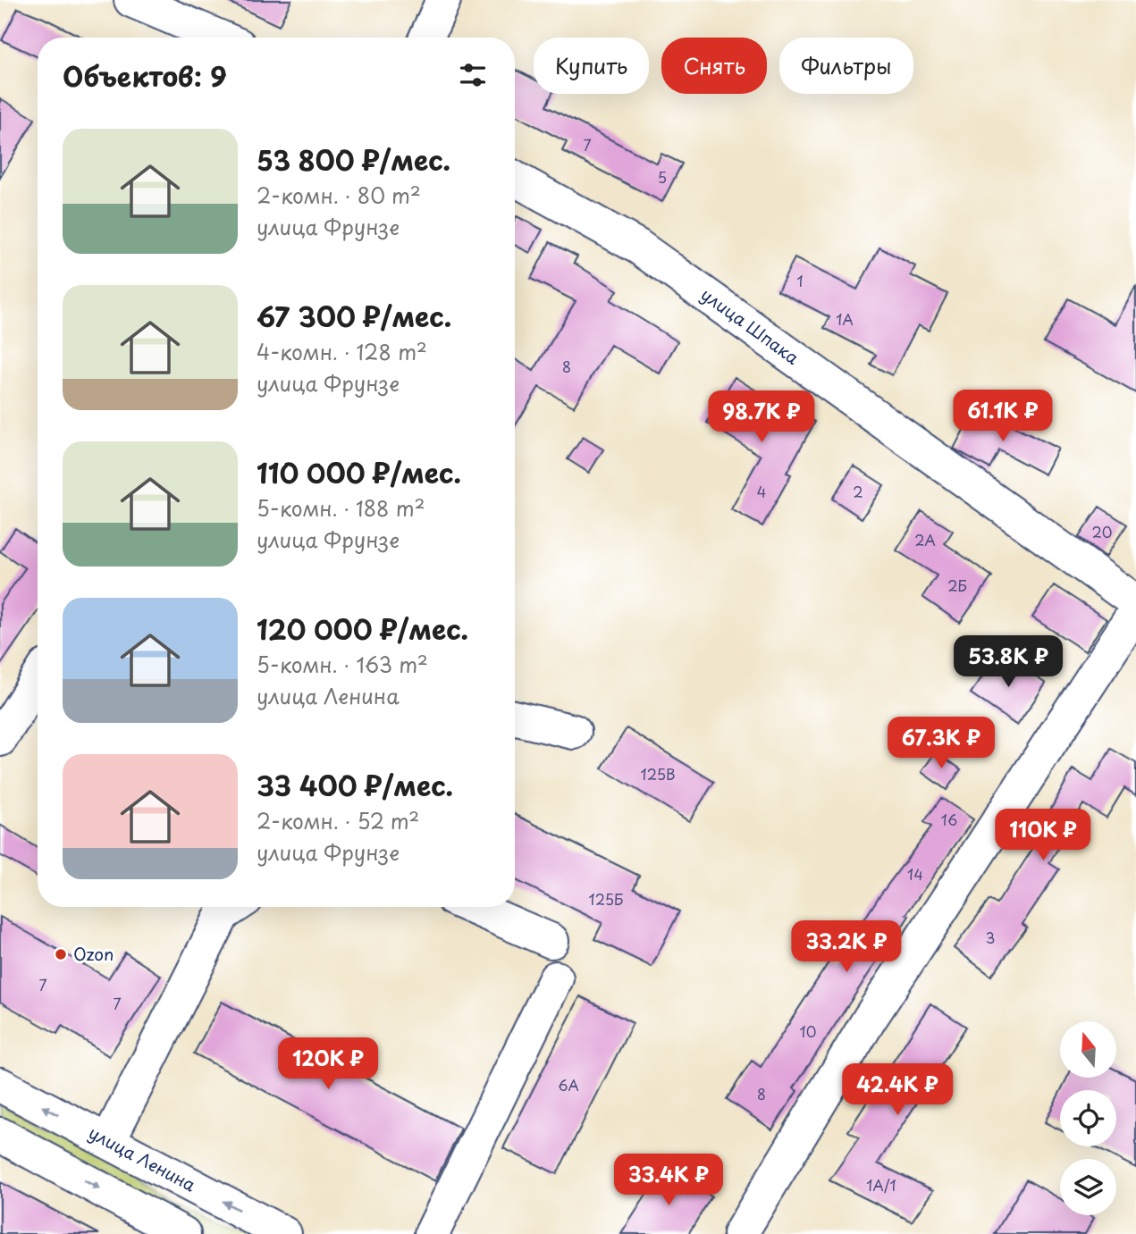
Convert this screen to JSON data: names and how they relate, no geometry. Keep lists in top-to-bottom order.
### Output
{
  "streets": {
    "street": ["улица Шпака", "улица Ленина"]
  },
  "places": ["Ozon"],
  "house_numbers": [
    "7",
    "5",
    "1",
    "1А",
    "8",
    "4",
    "2",
    "20",
    "2А",
    "2Б",
    "125В",
    "16",
    "14",
    "125Б",
    "3",
    "7",
    "7",
    "10",
    "6А",
    "8",
    "1А/1"
  ],
  "north": "top",
  "page": {
    "chip": ["Купить", "Снять", "Фильтры"],
    "heading": "Объектов: 9",
    "list": [
      {
        "name": "53 800 ₽/мес.",
        "note": "2-комн. · 80 m² · улица Фрунзе"
      },
      {
        "name": "67 300 ₽/мес.",
        "note": "4-комн. · 128 m² · улица Фрунзе"
      },
      {
        "name": "110 000 ₽/мес.",
        "note": "5-комн. · 188 m² · улица Фрунзе"
      },
      {
        "name": "120 000 ₽/мес.",
        "note": "5-комн. · 163 m² · улица Ленина"
      },
      {
        "name": "33 400 ₽/мес.",
        "note": "2-комн. · 52 m² · улица Фрунзе"
      }
    ],
    "price": [
      "61.1K ₽",
      "98.7K ₽",
      "53.8K ₽",
      "67.3K ₽",
      "110K ₽",
      "33.2K ₽",
      "120K ₽",
      "42.4K ₽",
      "33.4K ₽"
    ]
  }
}
